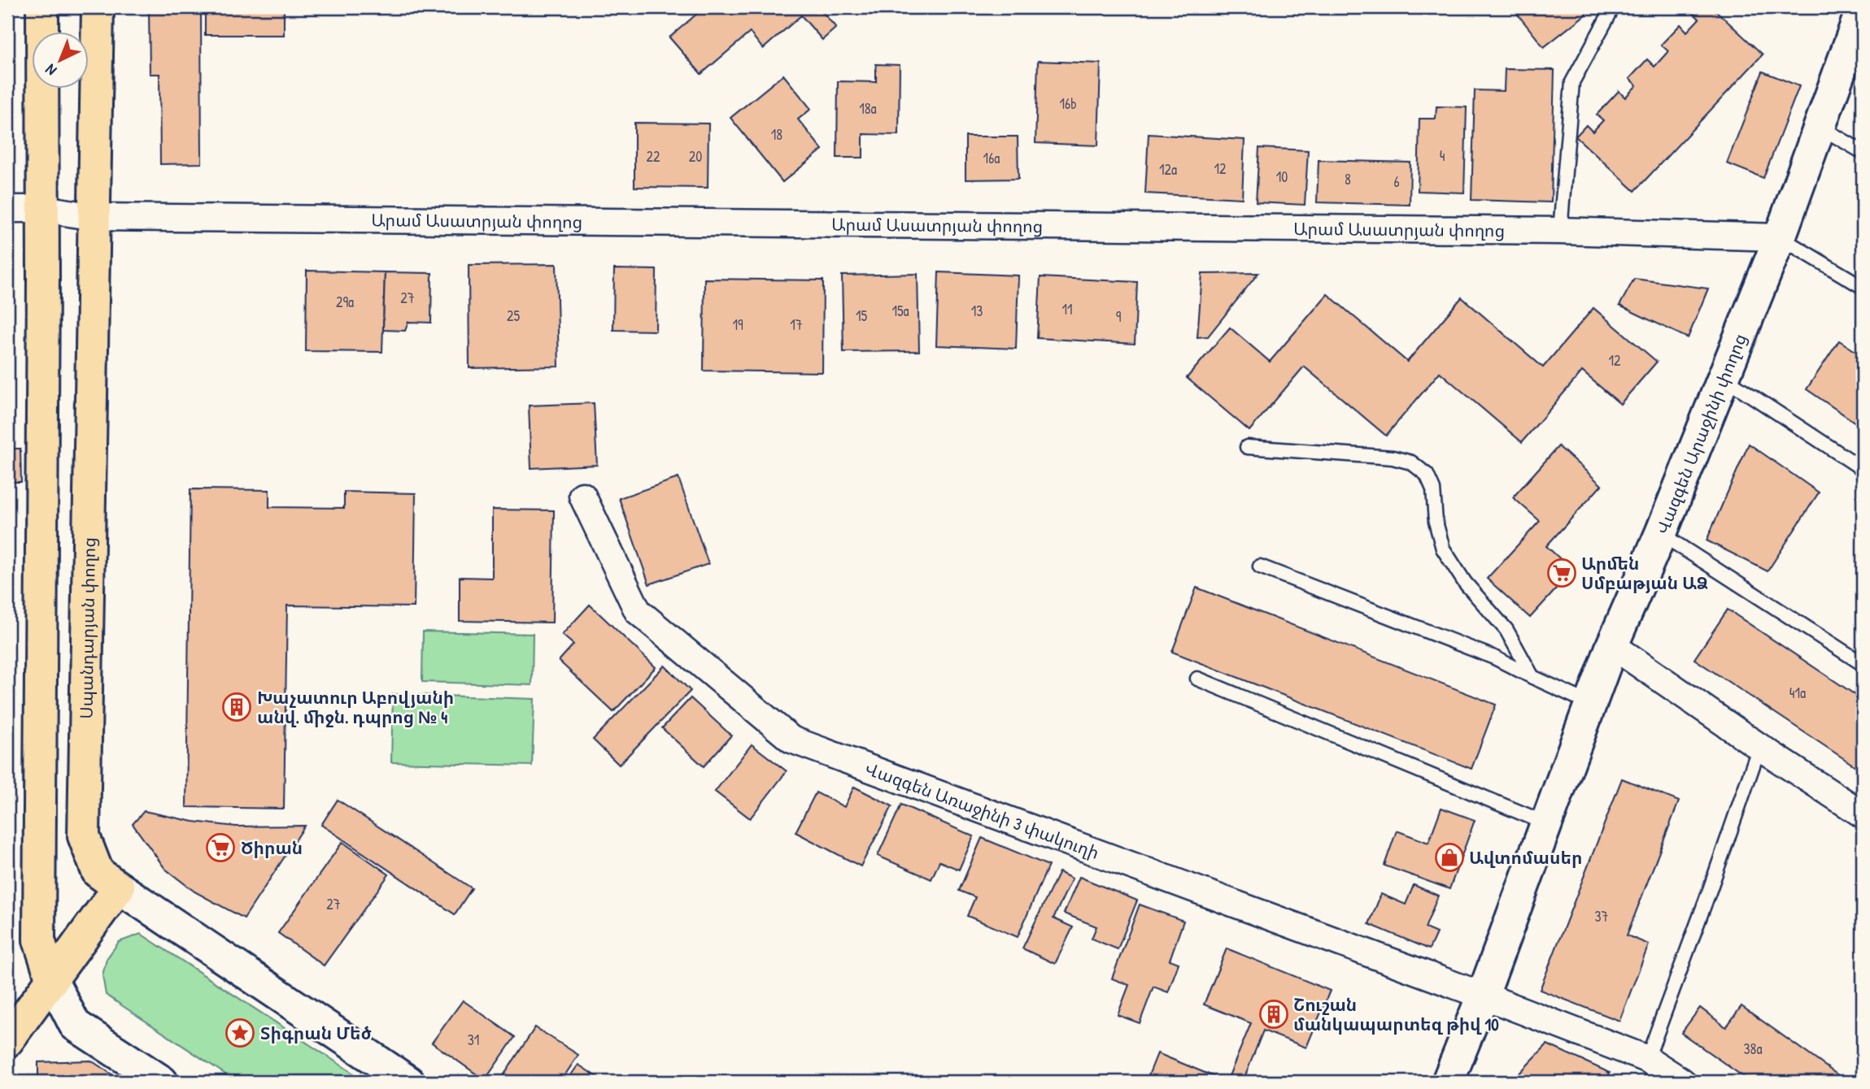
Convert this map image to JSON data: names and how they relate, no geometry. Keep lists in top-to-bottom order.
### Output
{
  "streets": {
    "main road": ["Սպանդարյան փողոց"],
    "street": ["Արամ Ասատրյան փողոց", "Վազգեն Արաջինի փողոց", "Վազգեն Առաջինի 3 փակուղի"]
  },
  "crossings": [
    ["Արամ Ասատրյան փողոց", "Վազգեն Արաջինի փողոց"],
    ["Արամ Ասատրյան փողոց", "Սպանդարյան փողոց"],
    ["Վազգեն Արաջինի փողոց", "Վազգեն Առաջինի 3 փակուղի"]
  ],
  "places": {
    "supermarket": ["Արմեն Սմբաթյան ԱՁ", "Ծիրան"],
    "building": ["Խաչատուր Աբովյանի անվ. միջն. դպրոց № 4", "Շուշան մանկապարտեզ թիվ 10"],
    "shop": ["Ավտոմասեր"],
    "place": ["Տիգրան Մեծ"]
  },
  "house_numbers": [
    "16b",
    "18a",
    "18",
    "4",
    "22",
    "20",
    "16a",
    "12",
    "12a",
    "10",
    "8",
    "6",
    "27",
    "29a",
    "11",
    "15a",
    "13",
    "25",
    "15",
    "9",
    "19",
    "17",
    "12",
    "41a",
    "27",
    "37",
    "31",
    "38a"
  ],
  "north": "bottom left"
}
